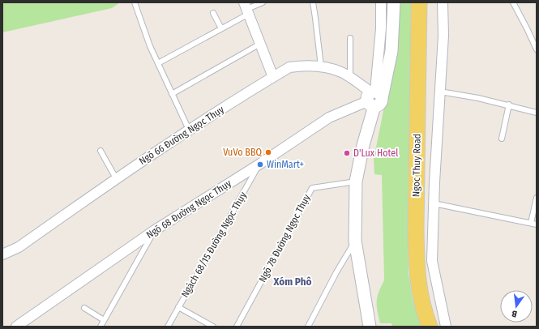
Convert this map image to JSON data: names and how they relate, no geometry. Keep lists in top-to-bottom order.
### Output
{
  "streets": {
    "main road": ["Ngoc Thuy Road"],
    "street": ["Ngõ 66 Đường Ngọc Thụy", "Ngõ 68 Đường Ngọc Thụy"],
    "lane": ["Ngõ 78 Đường Ngọc Thụy", "Ngách 68/15 Đường Ngọc Thụy"]
  },
  "crossings": [
    ["Ngõ 66 Đường Ngọc Thụy", "Ngõ 68 Đường Ngọc Thụy"],
    ["Ngõ 68 Đường Ngọc Thụy", "Ngách 68/15 Đường Ngọc Thụy"]
  ],
  "districts": ["Xóm Phô"],
  "places": ["VuVo BBQ", "D'Lux Hotel", "WinMart+"],
  "north": "bottom"
}
